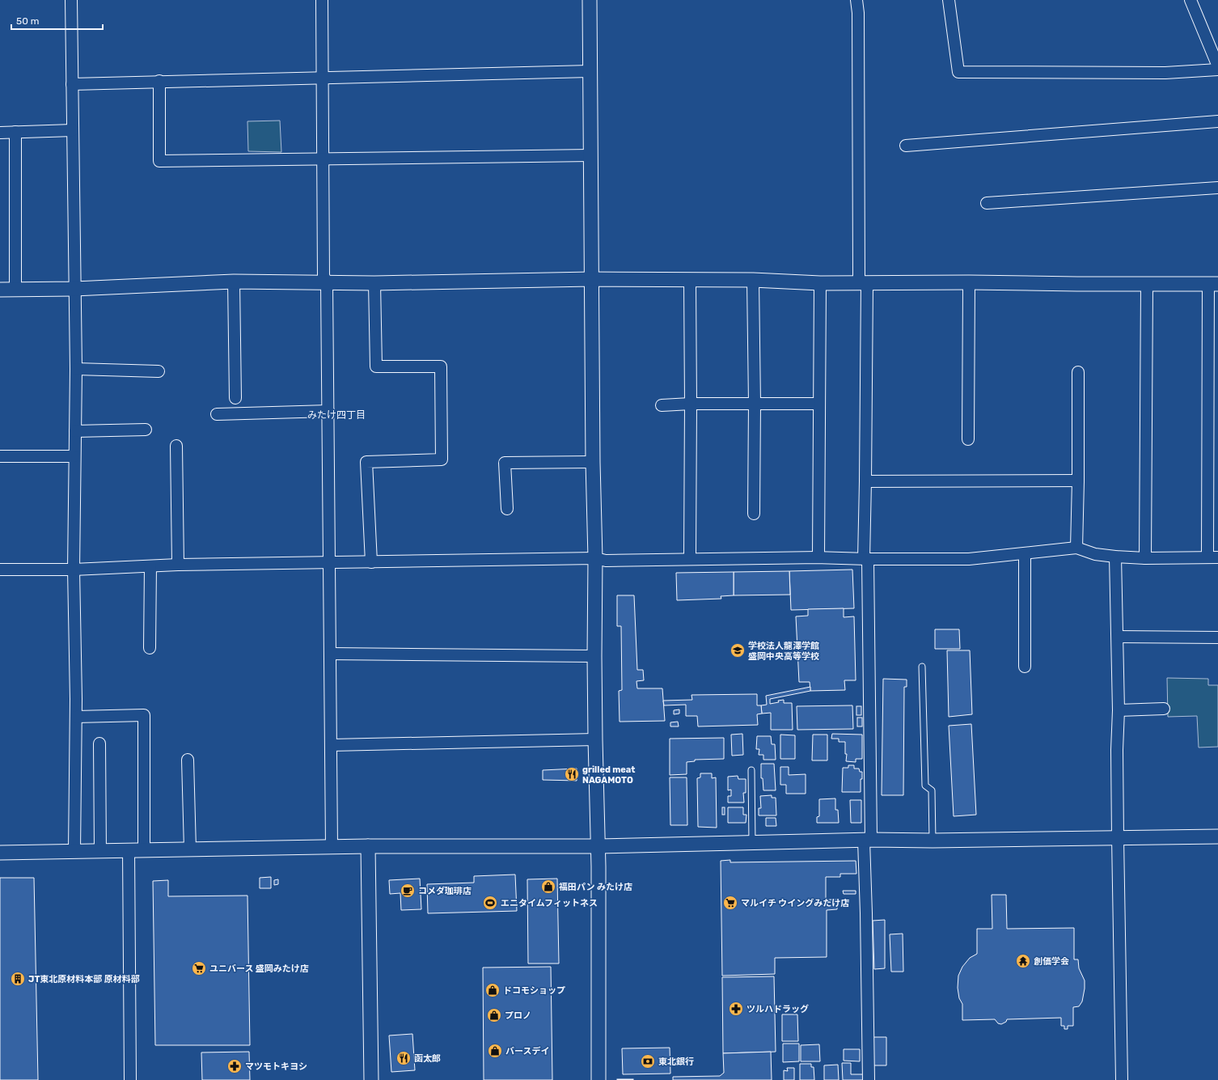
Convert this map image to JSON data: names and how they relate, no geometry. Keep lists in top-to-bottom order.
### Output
{
  "districts": ["みたけ四丁目"],
  "places": {
    "school or university": ["学校法人龍澤学館 盛岡中央高等学校"],
    "restaurant": ["grilled meat NAGAMOTO", "函太郎"],
    "shop": [
      "福田パン みたけ店",
      "ドコモショップ",
      "プロノ",
      "バースデイ"
    ],
    "cafe": ["コメダ珈琲店"],
    "sports": ["エニタイムフィットネス"],
    "supermarket": ["マルイチ ウイングみたけ店", "ユニバース 盛岡みたけ店"],
    "temple": ["創価学会"],
    "building": ["JT東北原材料本部 原材料部"],
    "pharmacy": ["ツルハドラッグ", "マツモトキヨシ"],
    "bank": ["東北銀行"]
  },
  "scale_bar": "50 m"
}
